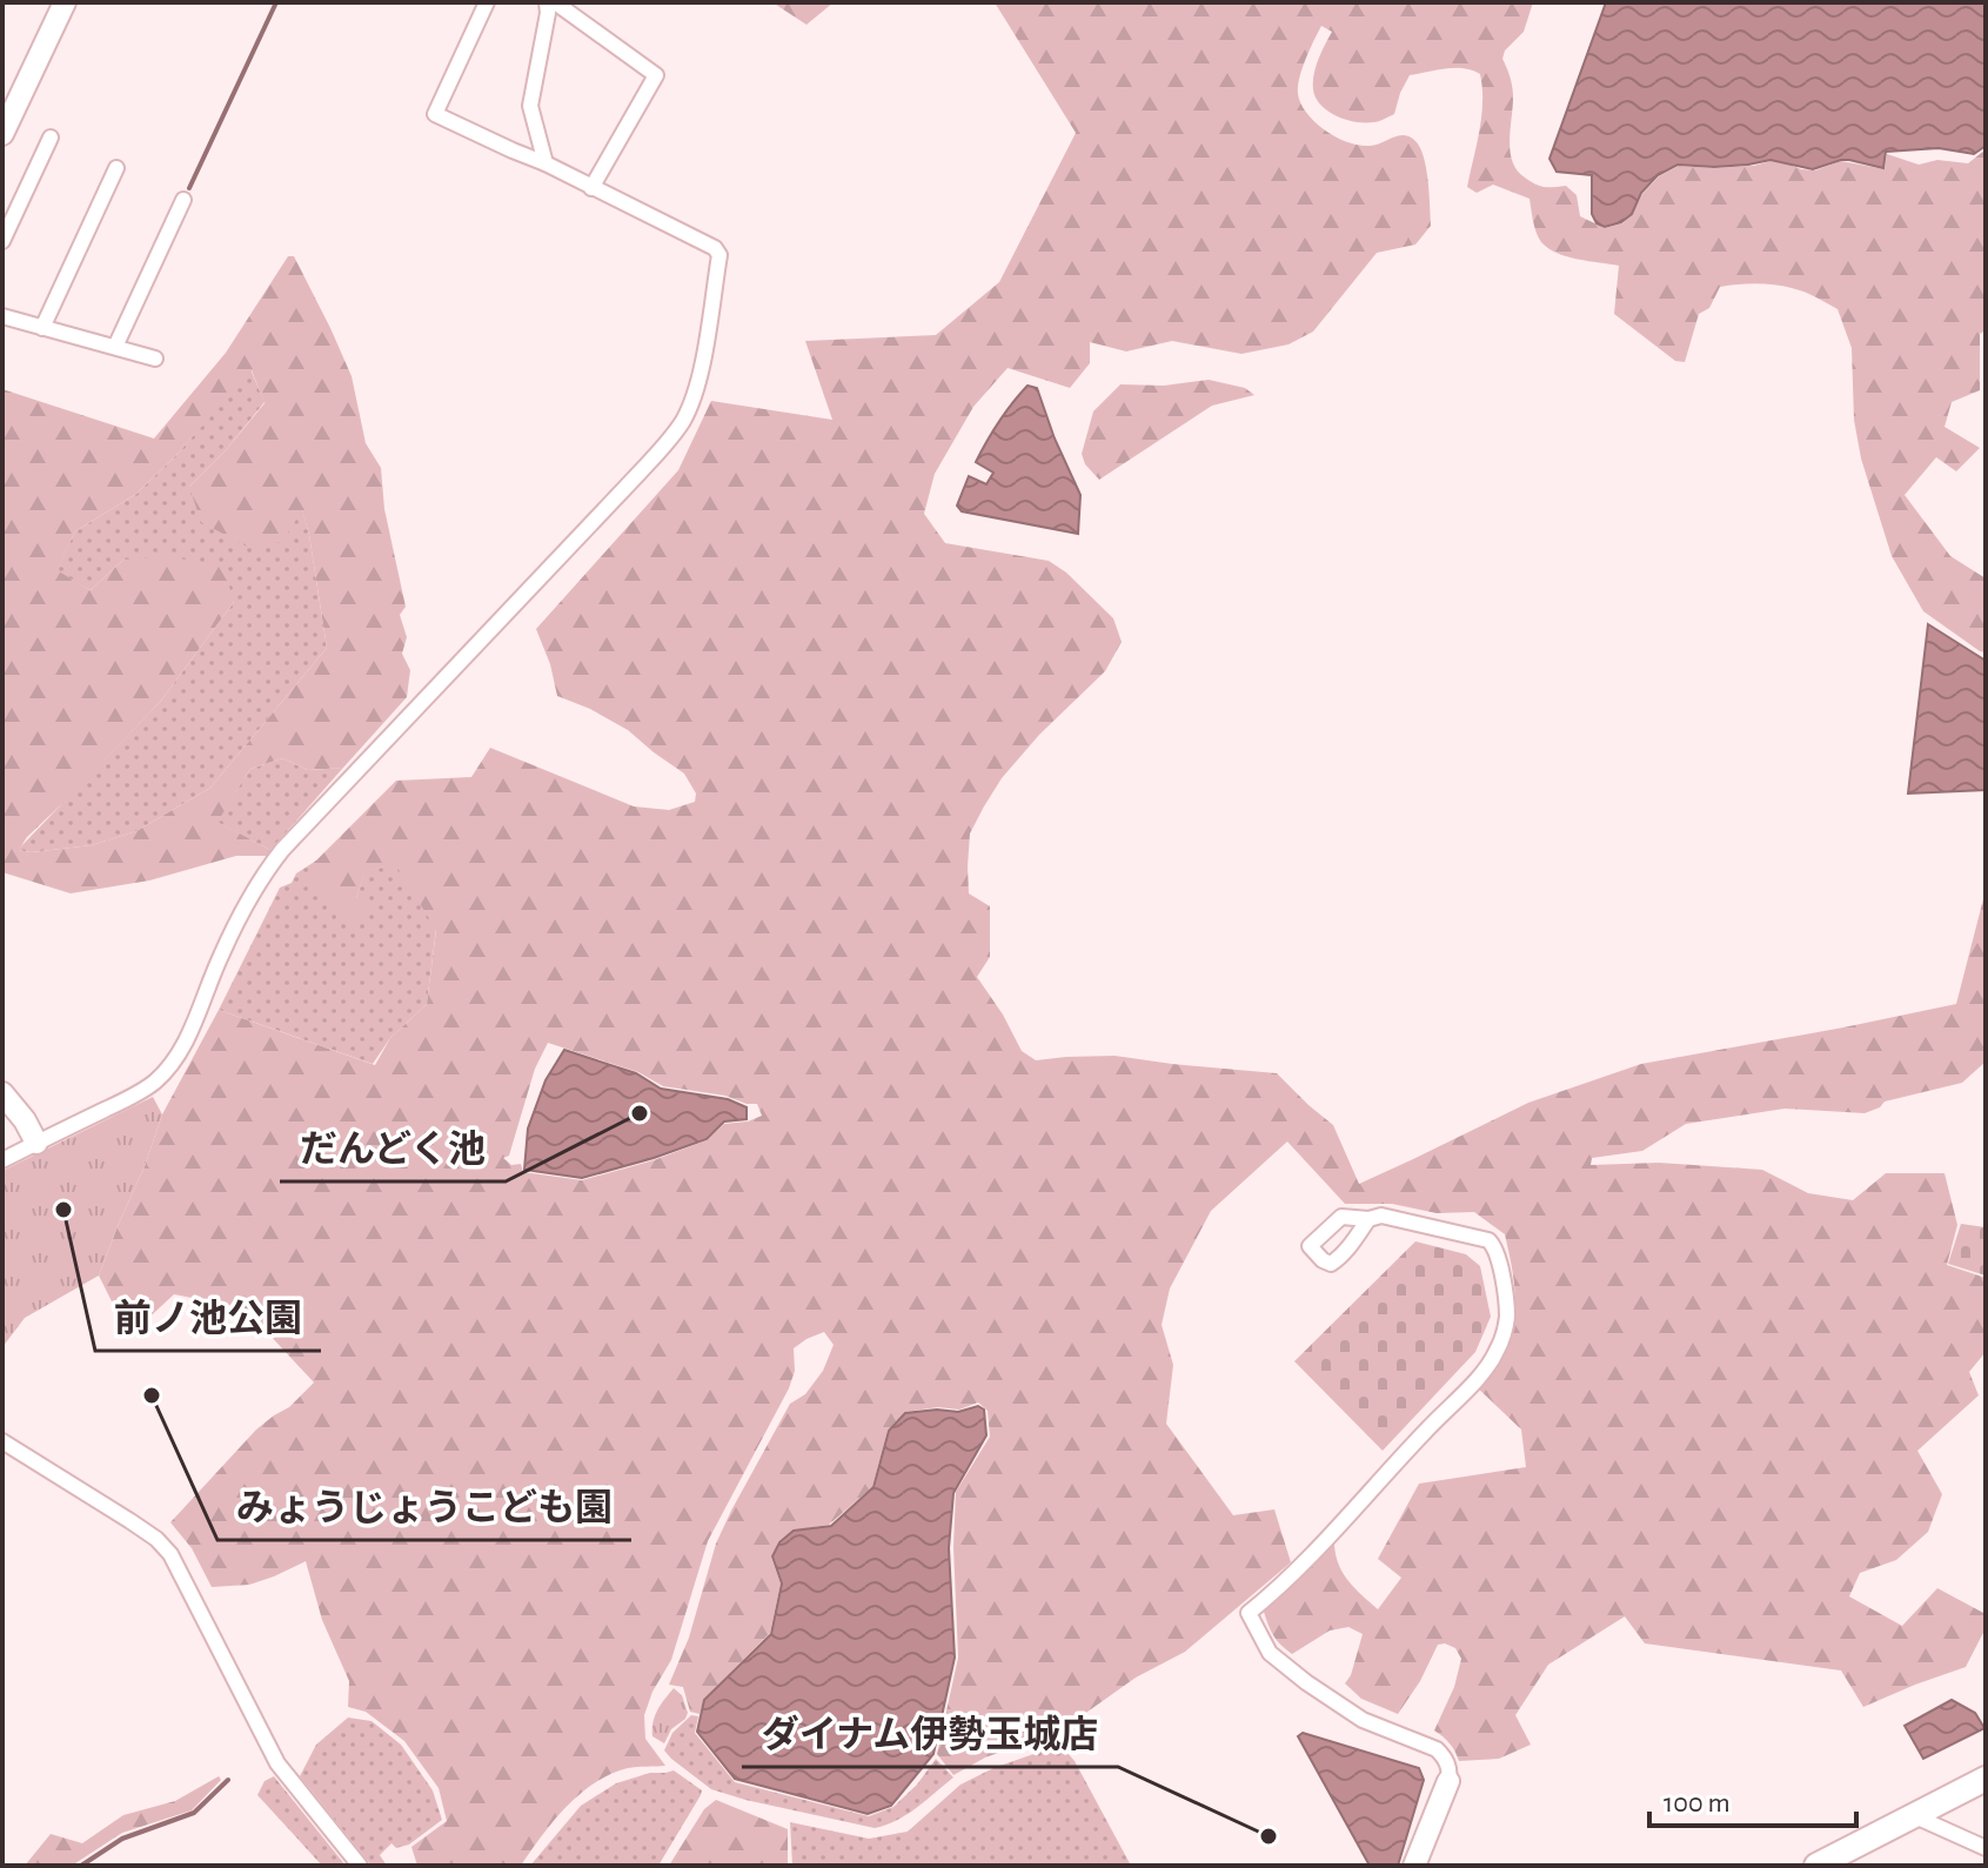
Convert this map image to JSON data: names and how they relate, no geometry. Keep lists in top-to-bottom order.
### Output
{
  "places": [
    "だんどく池",
    "前ノ池公園",
    "みょうじょうこども園",
    "ダイナム伊勢玉城店"
  ],
  "scale_bar": "100 m"
}
